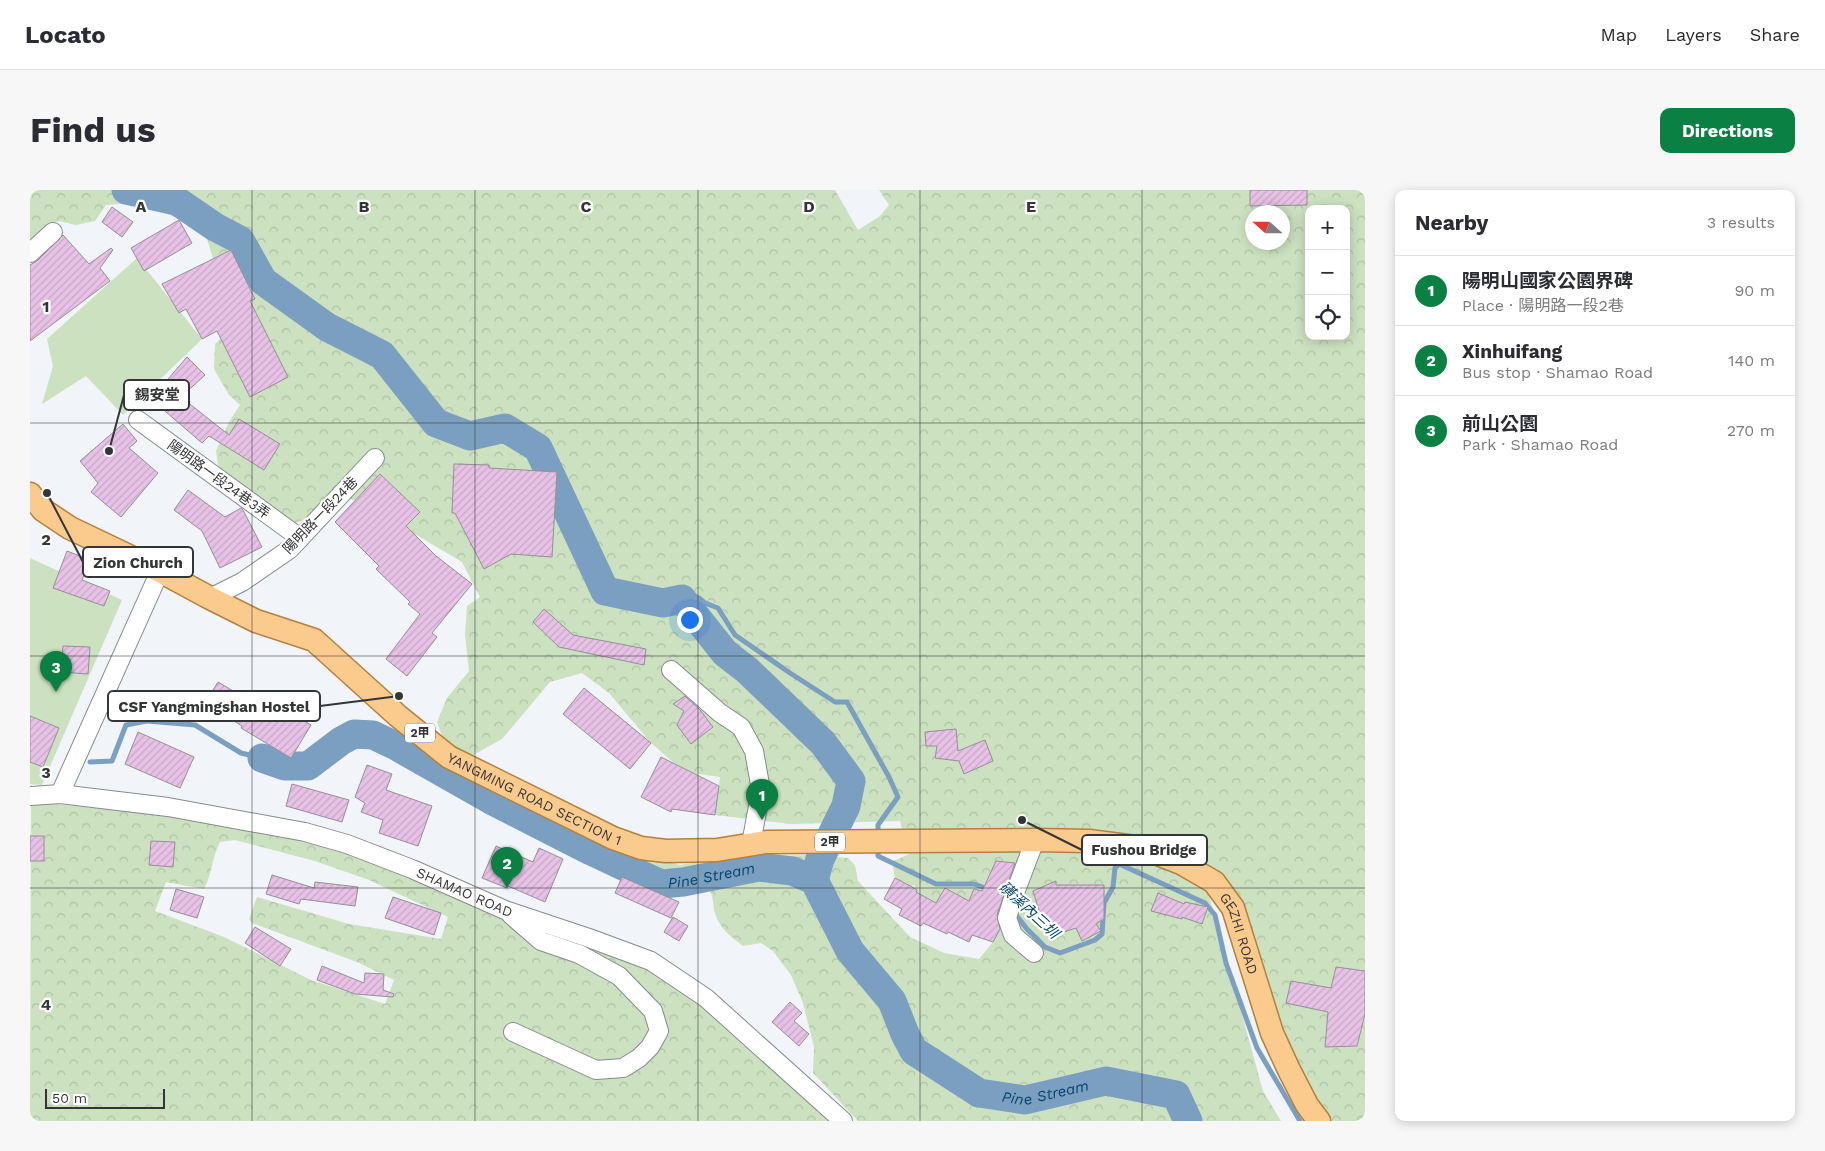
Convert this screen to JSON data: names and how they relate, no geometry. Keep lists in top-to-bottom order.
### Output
{
  "streets": {
    "main road": ["2甲", "YANGMING ROAD SECTION 1", "GEZHI ROAD"],
    "street": ["陽明路一段24巷3弄", "陽明路一段24巷", "SHAMAO ROAD"]
  },
  "crossings": [
    ["陽明路一段24巷3弄", "陽明路一段24巷"],
    ["陽明路一段24巷", "YANGMING ROAD SECTION 1"],
    ["YANGMING ROAD SECTION 1", "GEZHI ROAD"]
  ],
  "water": ["Pine Stream", "磺溪內三圳"],
  "places": [
    "錫安堂",
    "Zion Church",
    "CSF Yangmingshan Hostel",
    "Fushou Bridge"
  ],
  "scale_bar": "50 m",
  "north": "left",
  "page": {
    "header": "Locato",
    "nav": ["Map", "Layers", "Share"],
    "buttons": "Directions",
    "title": "Find us",
    "heading": ["Nearby", "3 results"],
    "map_buttons": ["+", "−"],
    "list": [
      {
        "mark": "1",
        "name": "陽明山國家公園界碑",
        "note": "Place · 陽明路一段2巷",
        "value": "90 m"
      },
      {
        "mark": "2",
        "name": "Xinhuifang",
        "note": "Bus stop · Shamao Road",
        "value": "140 m"
      },
      {
        "mark": "3",
        "name": "前山公園",
        "note": "Park · Shamao Road",
        "value": "270 m"
      }
    ],
    "pins": ["3", "1", "2"],
    "scale": "50 m"
  },
  "grid": {
    "columns": [
      "A",
      "B",
      "C",
      "D",
      "E"
    ],
    "rows": [
      "1",
      "2",
      "3",
      "4"
    ]
  }
}
